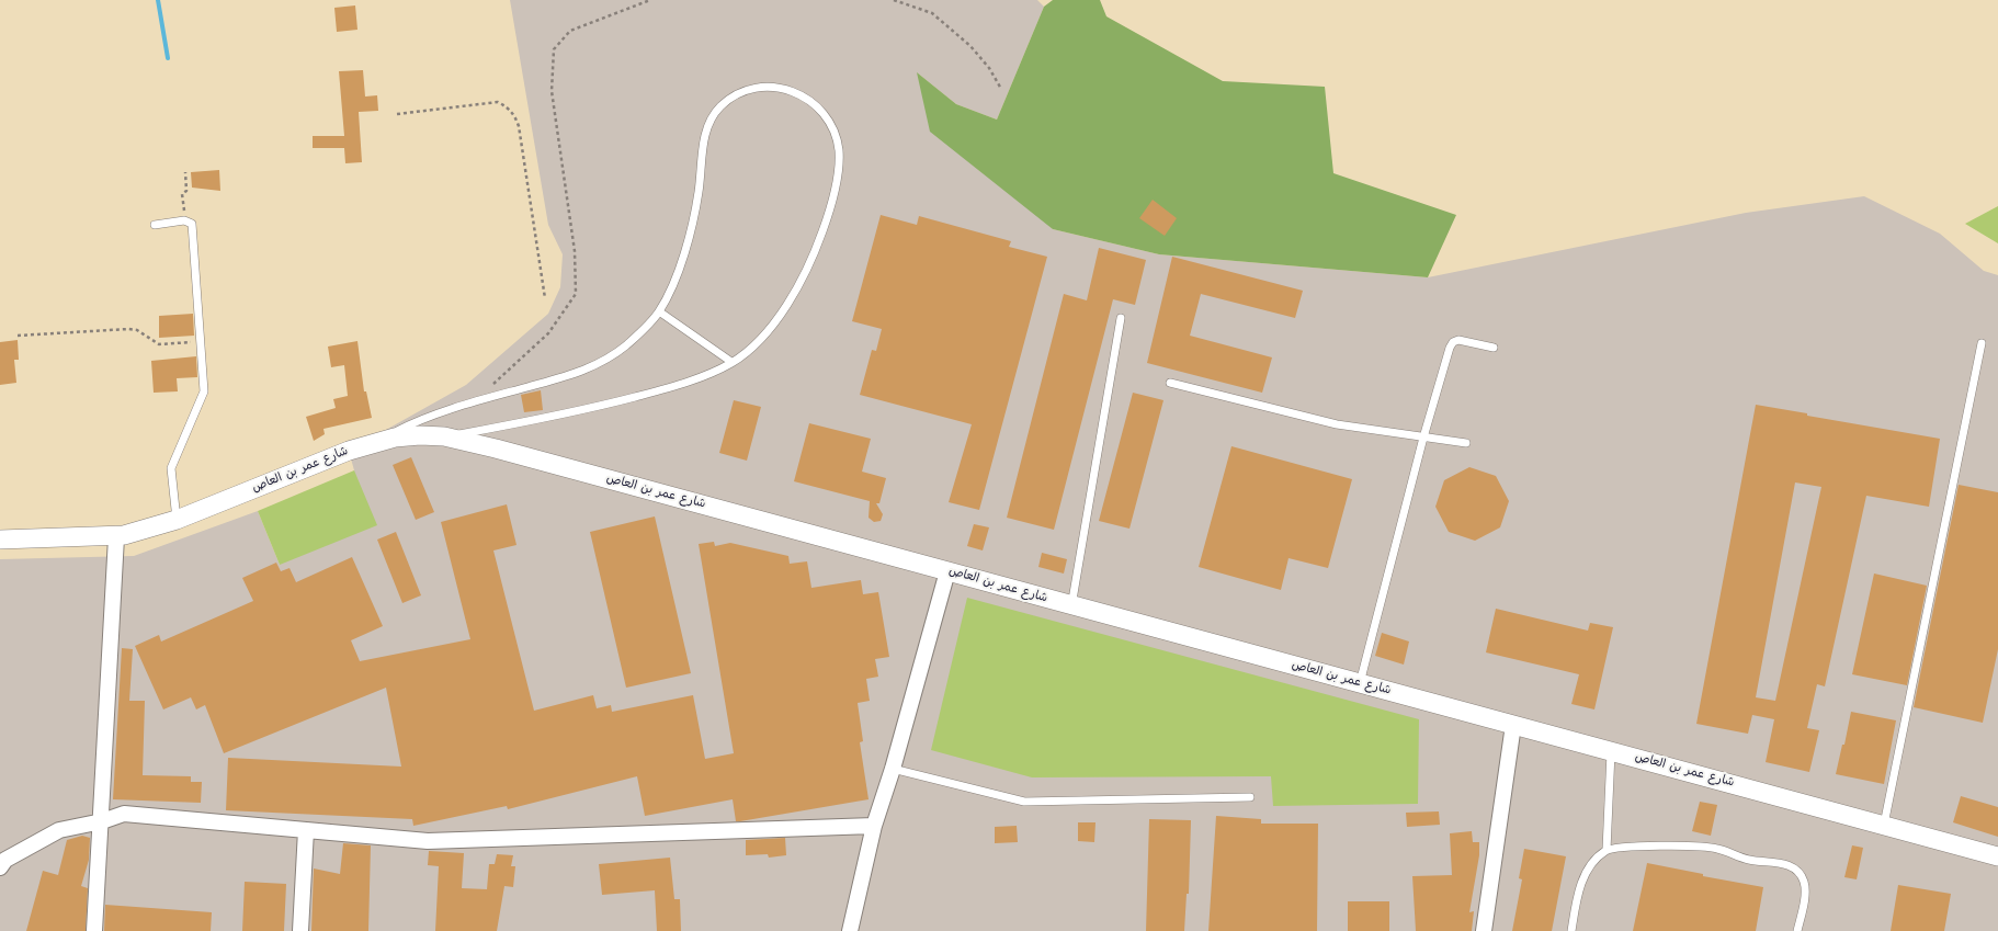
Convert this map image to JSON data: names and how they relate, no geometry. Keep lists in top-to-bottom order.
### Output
{
  "streets": {
    "street": ["شارع عمر بن العاص"]
  }
}
